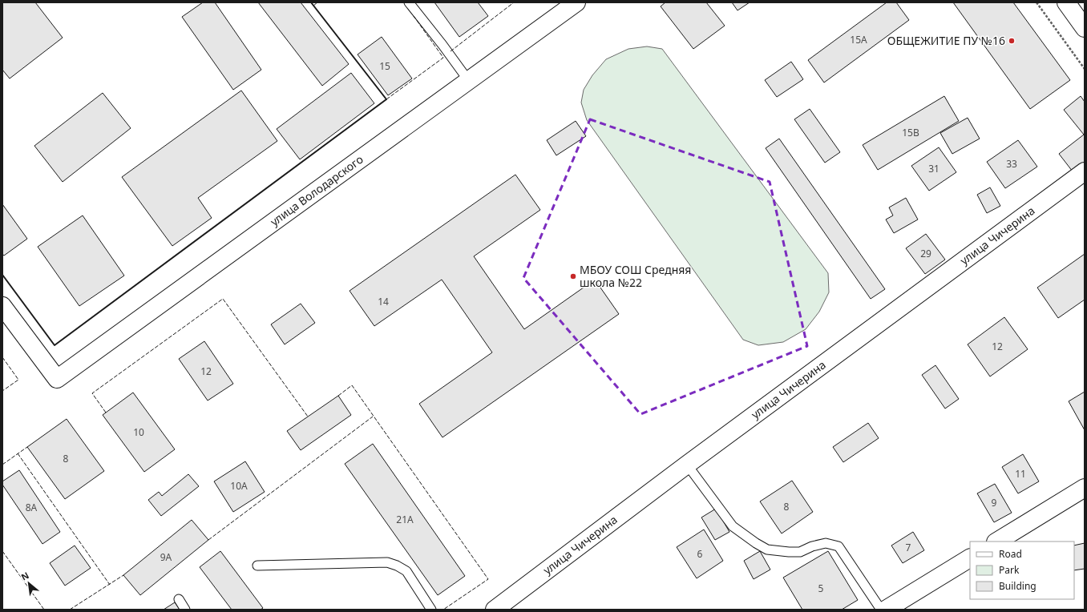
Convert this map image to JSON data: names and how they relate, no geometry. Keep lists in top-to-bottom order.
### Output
{
  "streets": {
    "street": ["улица Володарского", "улица Чичерина"]
  },
  "places": ["ОБЩЕЖИТИЕ ПУ №16", "МБОУ СОШ Средняя школа №22"],
  "house_numbers": [
    "15А",
    "15",
    "15В",
    "33",
    "31",
    "29",
    "14",
    "12",
    "12",
    "10",
    "8",
    "11",
    "10А",
    "9",
    "8",
    "8А",
    "21А",
    "7",
    "6",
    "9А",
    "5"
  ],
  "legend": ["Road", "Park", "Building"],
  "north": "top left"
}
